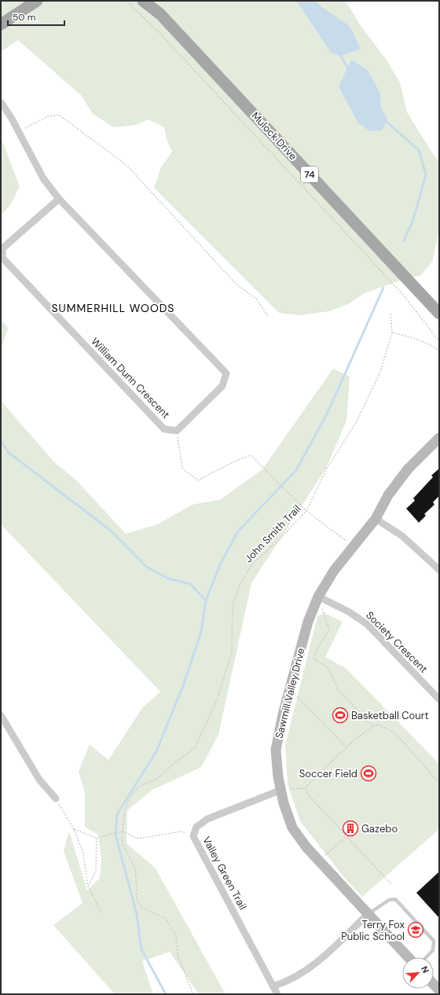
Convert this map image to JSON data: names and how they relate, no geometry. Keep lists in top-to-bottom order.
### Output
{
  "streets": {
    "main road": ["Mulock Drive", "74"],
    "street": [
      "William Dunn Crescent",
      "Society Crescent",
      "Sawmill Valley Drive",
      "Valley Green Trail"
    ],
    "path": ["John Smith Trail"]
  },
  "crossings": [
    ["Society Crescent", "Sawmill Valley Drive"],
    ["Sawmill Valley Drive", "Valley Green Trail"]
  ],
  "districts": ["SUMMERHILL WOODS"],
  "places": {
    "sports": ["Basketball Court", "Soccer Field"],
    "building": ["Gazebo"],
    "school or university": ["Terry Fox Public School"]
  },
  "scale_bar": "50 m",
  "north": "top right"
}
